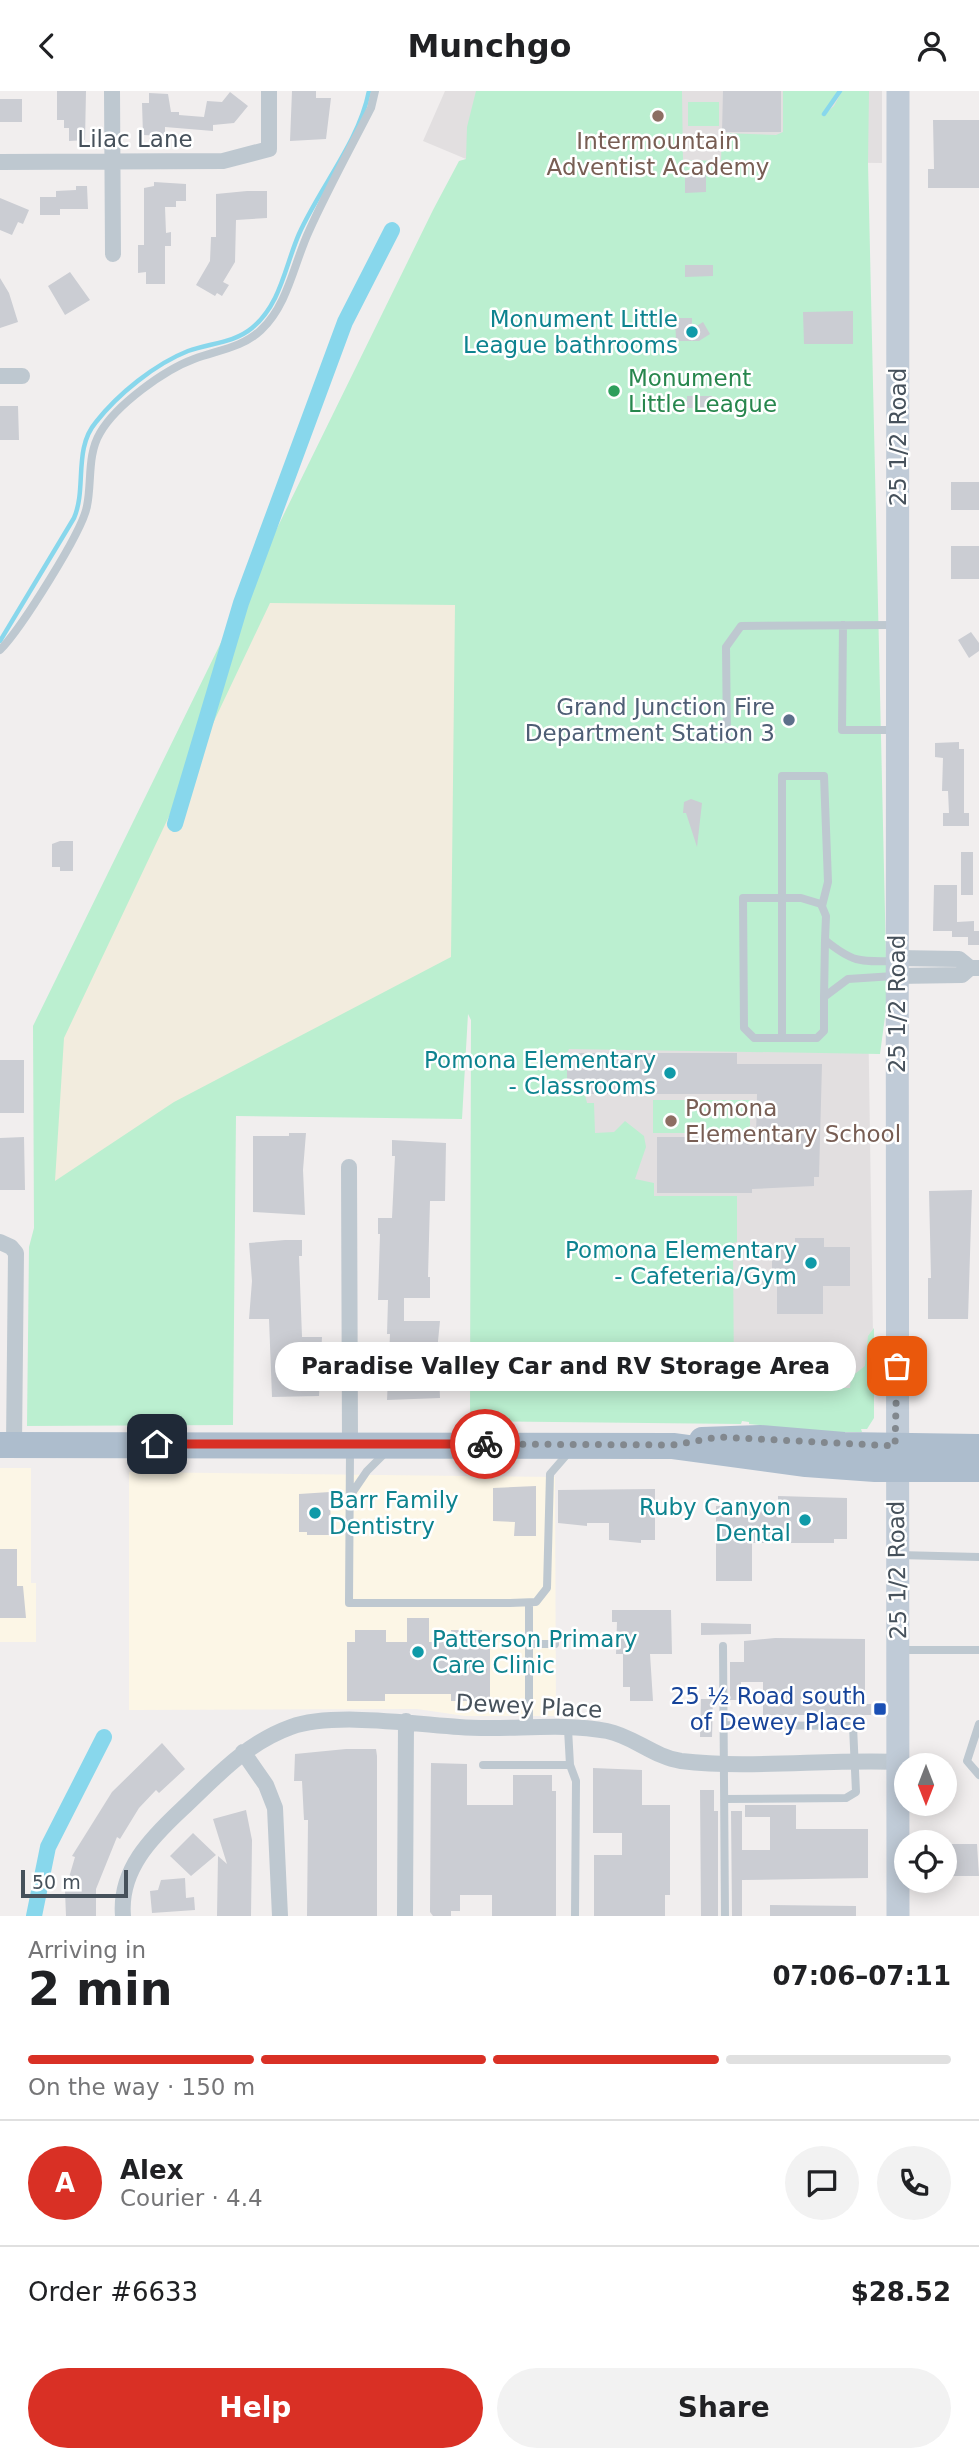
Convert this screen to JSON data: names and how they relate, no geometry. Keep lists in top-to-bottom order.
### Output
{
  "streets": {
    "street": ["Lilac Lane", "25 1/2 Road", "Dewey Place"]
  },
  "places": {
    "other": [
      "Intermountain Adventist Academy",
      "Monument Little League bathrooms",
      "Monument Little League",
      "Grand Junction Fire Department Station 3",
      "Pomona Elementary - Classrooms",
      "Pomona Elementary School",
      "Pomona Elementary - Cafeteria/Gym",
      "Paradise Valley Car and RV Storage Area",
      "Barr Family Dentistry",
      "Ruby Canyon Dental",
      "Patterson Primary Care Clinic"
    ],
    "transit": ["25 ½ Road south of Dewey Place"]
  },
  "scale_bar": "50 m",
  "north": "bottom",
  "page": {
    "header": "Munchgo",
    "bubble": "Paradise Valley Car and RV Storage Area",
    "scale": "50 m",
    "heading": ["2 min", "Arriving in", "07:06–07:11"],
    "panel": [
      "Alex",
      "Courier · 4.4",
      "Order #6633",
      "$28.52"
    ],
    "bar": "On the way · 150 m",
    "round": "A",
    "buttons": ["Help", "Share"]
  }
}
